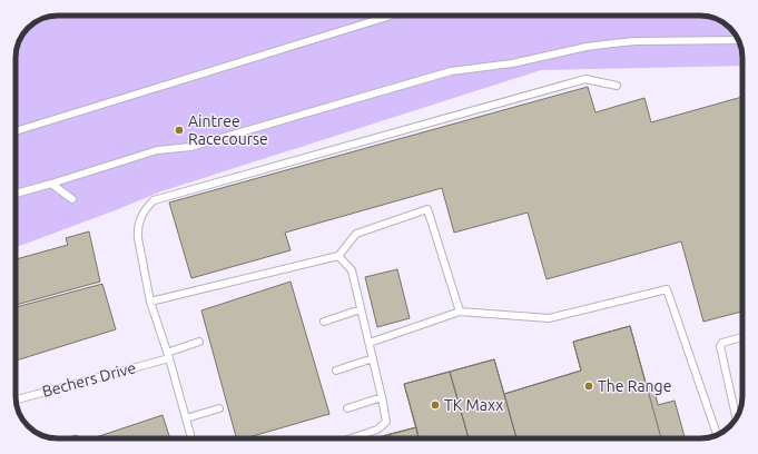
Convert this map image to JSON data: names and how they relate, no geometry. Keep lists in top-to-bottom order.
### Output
{
  "streets": {
    "lane": ["Bechers Drive"]
  },
  "places": ["Aintree Racecourse", "The Range", "TK Maxx"]
}
